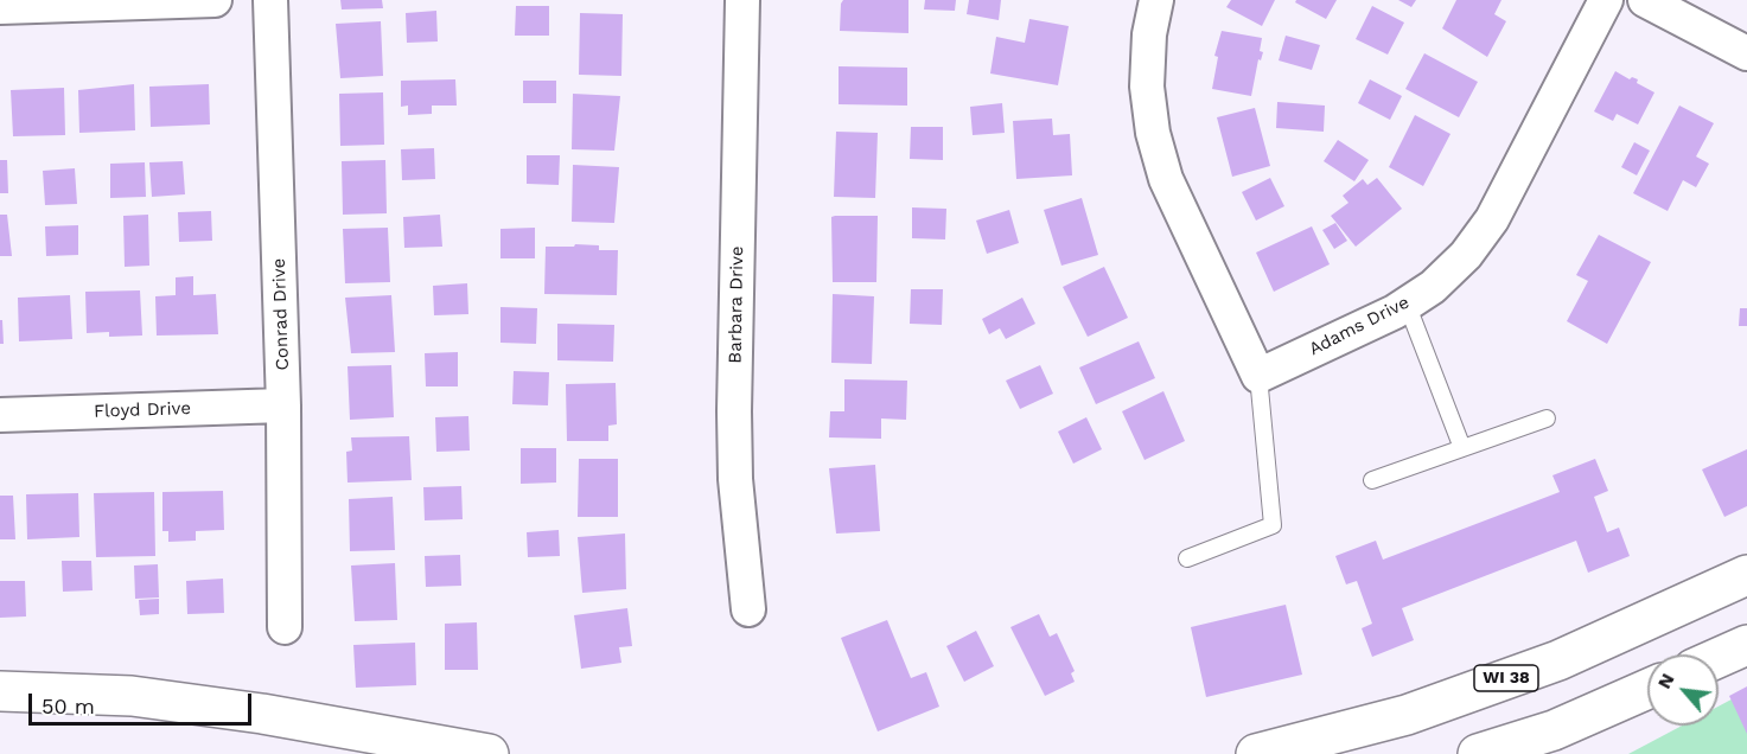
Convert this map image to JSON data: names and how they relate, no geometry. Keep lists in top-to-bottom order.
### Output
{
  "streets": {
    "main road": ["WI 38"],
    "street": [
      "Barbara Drive",
      "Conrad Drive",
      "Adams Drive",
      "Floyd Drive"
    ]
  },
  "crossings": [
    ["Conrad Drive", "Floyd Drive"]
  ],
  "scale_bar": "50 m",
  "north": "top left"
}
